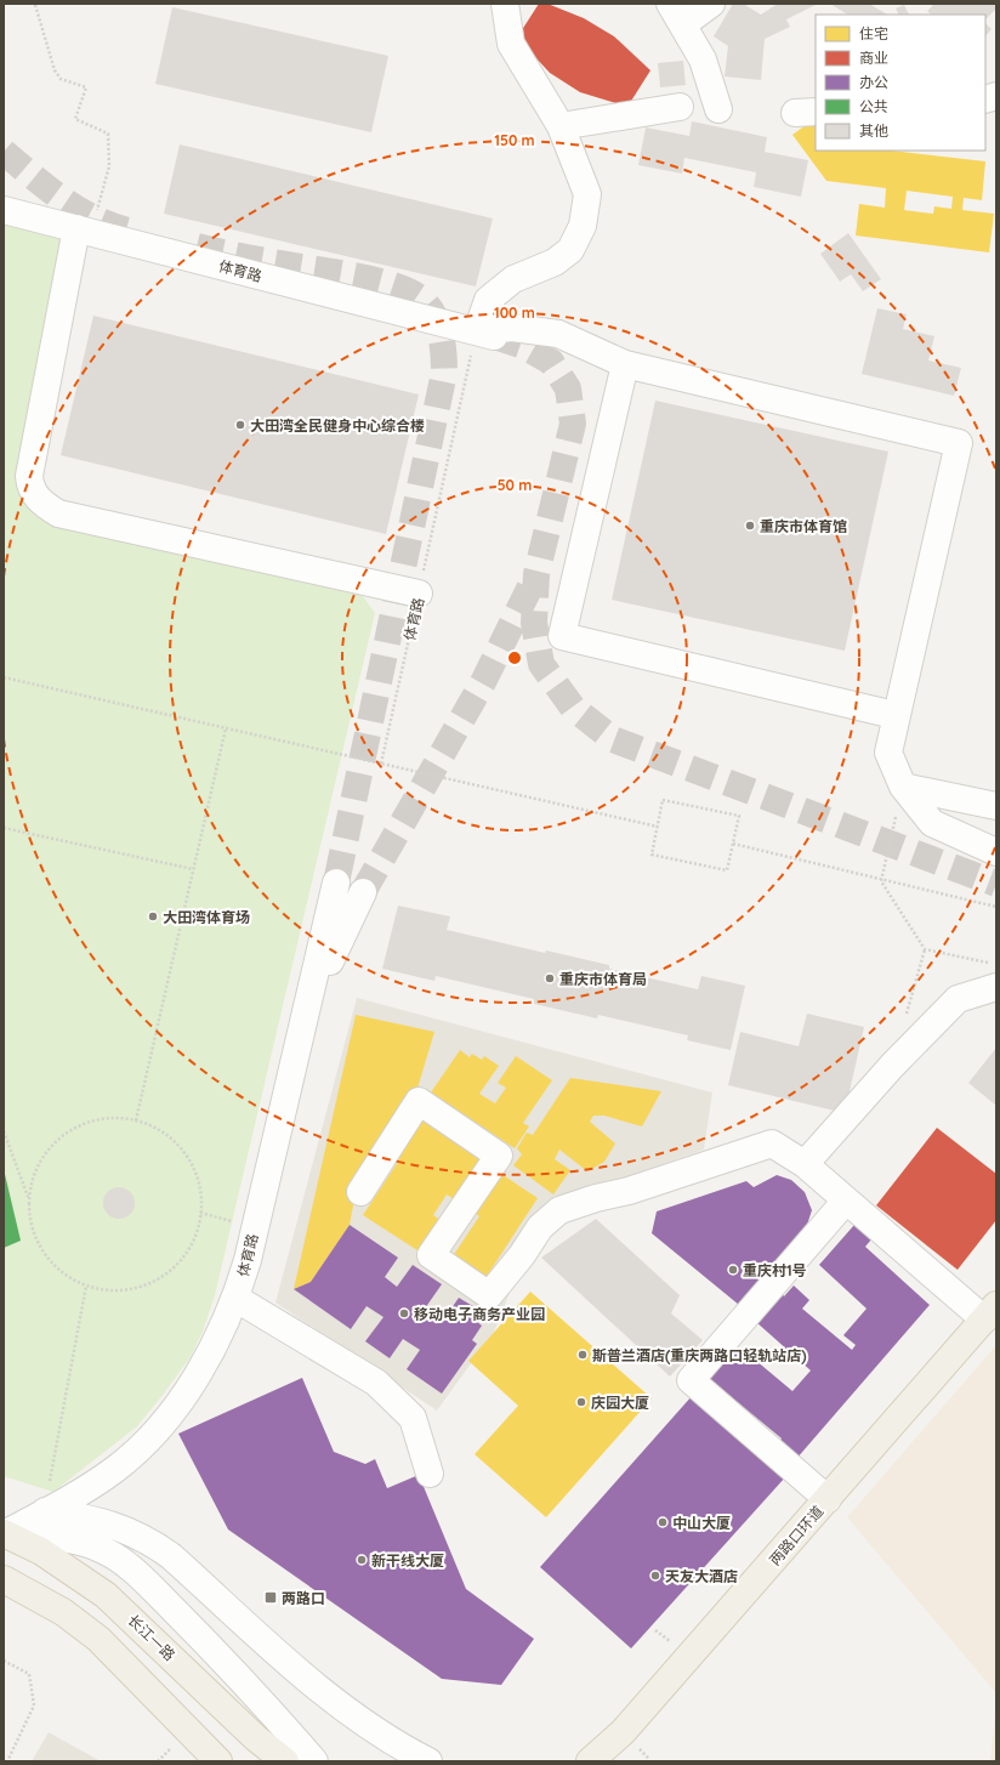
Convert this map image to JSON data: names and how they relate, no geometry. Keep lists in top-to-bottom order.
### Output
{
  "streets": {
    "main road": ["两路口环道", "长江一路"],
    "street": ["体育路"]
  },
  "crossings": [
    ["体育路", "长江一路"]
  ],
  "places": {
    "other": [
      "大田湾全民健身中心综合楼",
      "重庆市体育馆",
      "大田湾体育场",
      "重庆市体育局",
      "重庆村1号",
      "移动电子商务产业园",
      "斯普兰酒店(重庆两路口轻轨站店)",
      "庆园大厦",
      "中山大厦",
      "新干线大厦",
      "天友大酒店"
    ],
    "transit": ["两路口"]
  },
  "legend": [
    "住宅",
    "商业",
    "办公",
    "公共",
    "其他"
  ],
  "rings": ["150 m", "100 m", "50 m"]
}
